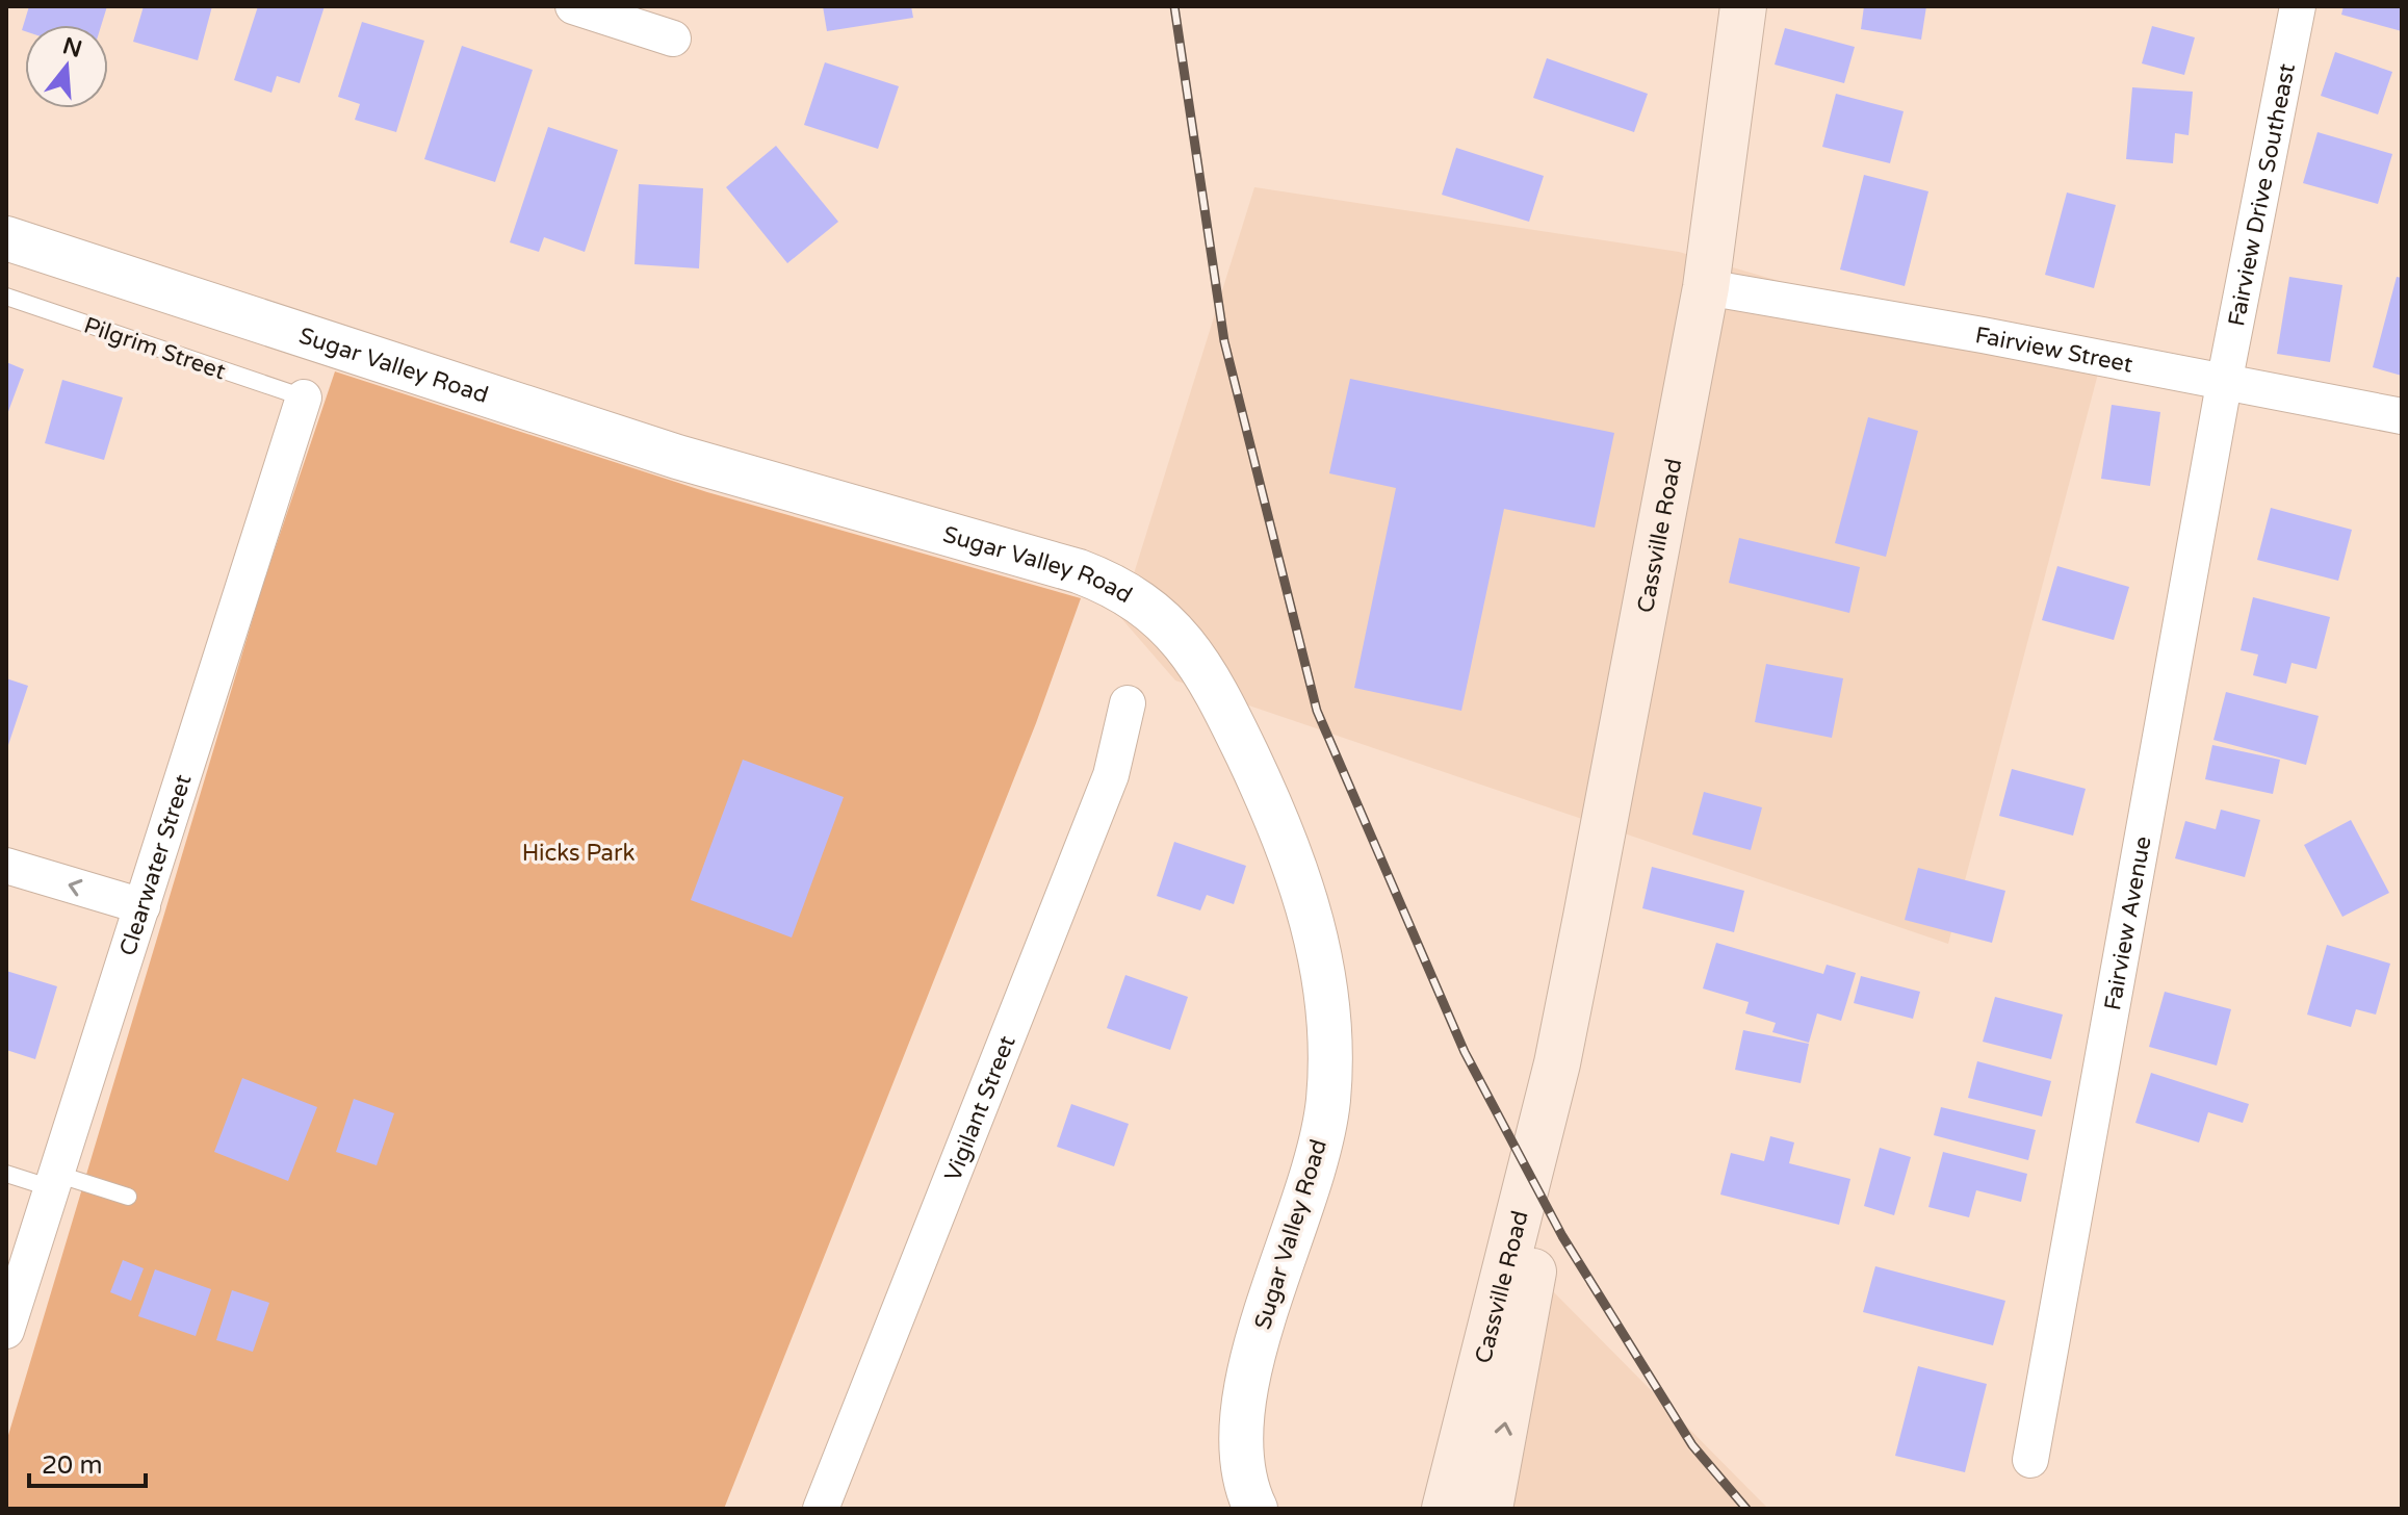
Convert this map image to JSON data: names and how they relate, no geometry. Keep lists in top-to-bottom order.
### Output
{
  "streets": {
    "main road": ["Cassville Road"],
    "street": [
      "Fairview Drive Southeast",
      "Fairview Street",
      "Sugar Valley Road",
      "Clearwater Street",
      "Fairview Avenue",
      "Vigilant Street"
    ],
    "lane": ["Pilgrim Street"]
  },
  "crossings": [
    ["Fairview Drive Southeast", "Fairview Street"],
    ["Fairview Drive Southeast", "Fairview Avenue"],
    ["Pilgrim Street", "Clearwater Street"],
    ["Fairview Street", "Cassville Road"],
    ["Fairview Street", "Fairview Avenue"]
  ],
  "parks": ["Hicks Park"],
  "scale_bar": "20 m",
  "north": "top"
}
